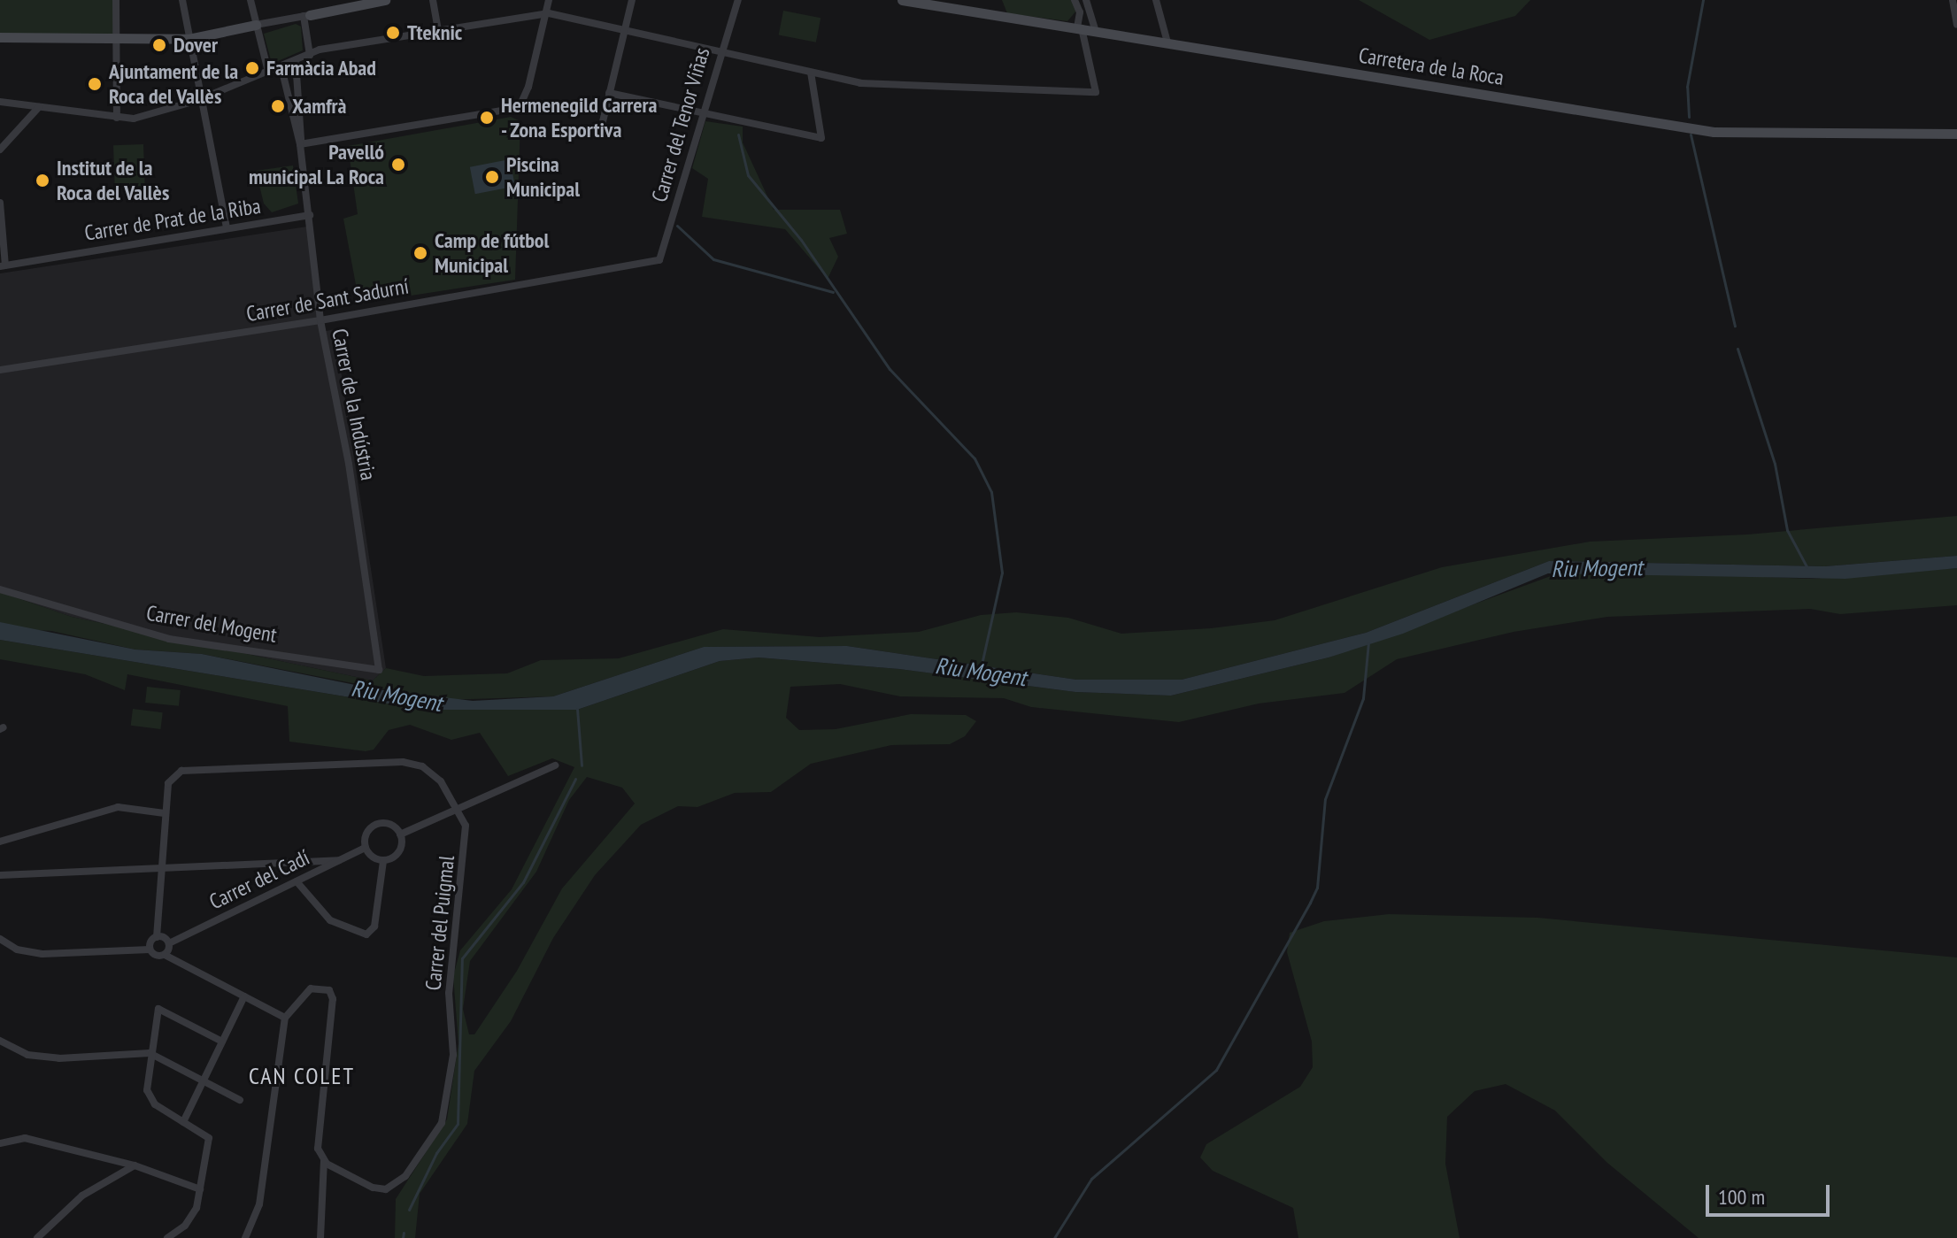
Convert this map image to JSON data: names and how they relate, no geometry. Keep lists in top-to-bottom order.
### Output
{
  "streets": {
    "street": [
      "Carretera de la Roca",
      "Carrer del Tenor Viñas",
      "Carrer de Prat de la Riba",
      "Carrer de Sant Sadurní",
      "Carrer de la Indústria",
      "Carrer del Mogent",
      "Carrer del Cadí",
      "Carrer del Puigmal"
    ]
  },
  "crossings": [
    ["Carrer del Tenor Viñas", "Carrer de Sant Sadurní"],
    ["Carrer de Prat de la Riba", "Carrer de la Indústria"],
    ["Carrer de Sant Sadurní", "Carrer de la Indústria"],
    ["Carrer de la Indústria", "Carrer del Mogent"]
  ],
  "districts": ["CAN COLET"],
  "water": ["Riu Mogent"],
  "places": [
    "Tteknic",
    "Dover",
    "Farmàcia Abad",
    "Ajuntament de la Roca del Vallès",
    "Xamfrà",
    "Hermenegild Carrera - Zona Esportiva",
    "Pavelló municipal La Roca",
    "Piscina Municipal",
    "Institut de la Roca del Vallès",
    "Camp de fútbol Municipal"
  ],
  "scale_bar": "100 m"
}
